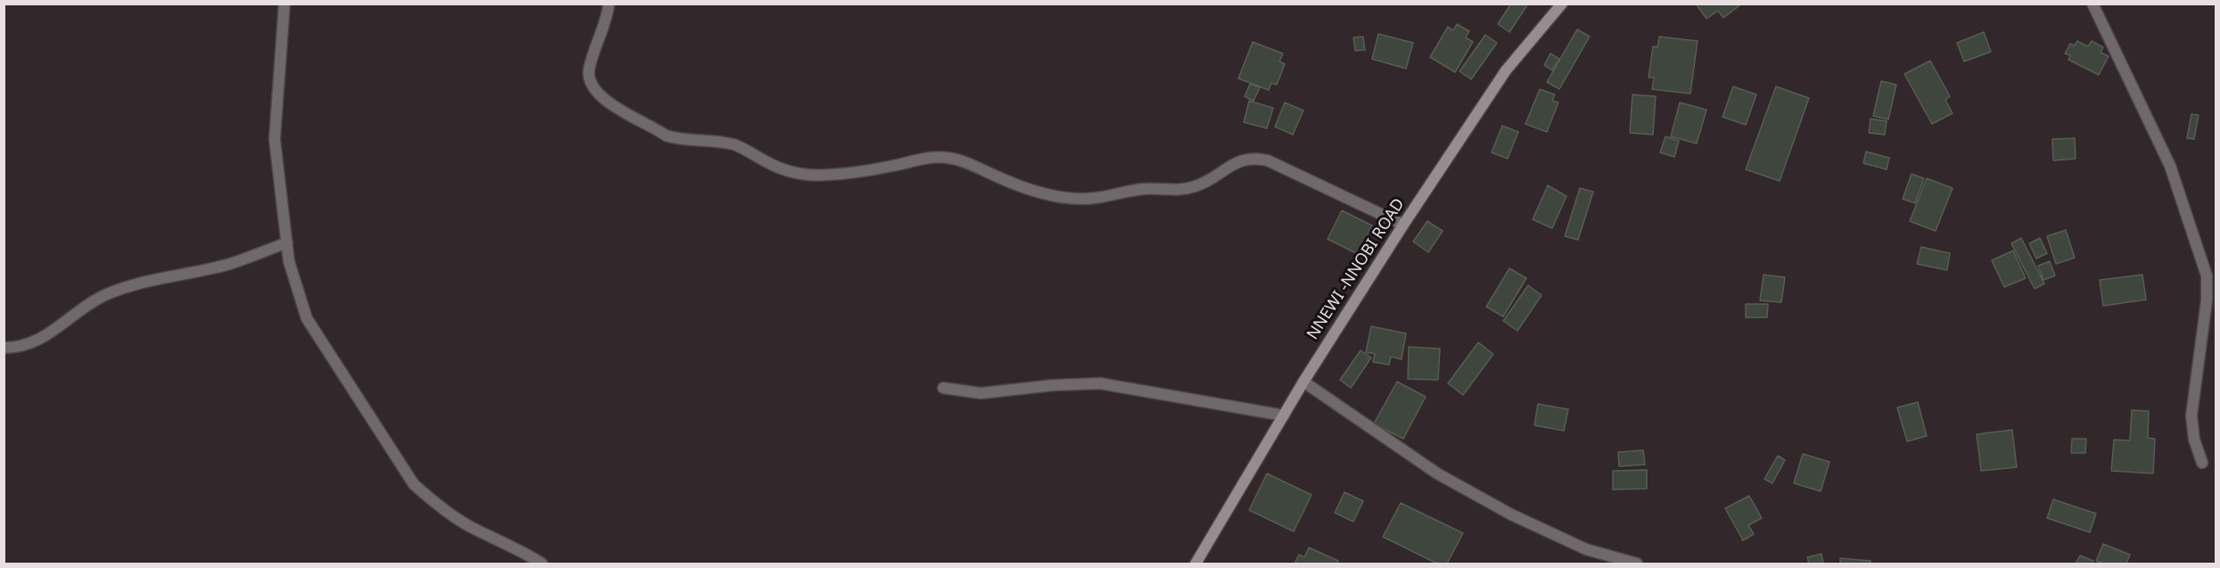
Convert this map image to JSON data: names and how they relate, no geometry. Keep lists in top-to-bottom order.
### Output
{
  "streets": {
    "main road": ["NNEWI -NNOBI ROAD"]
  }
}
